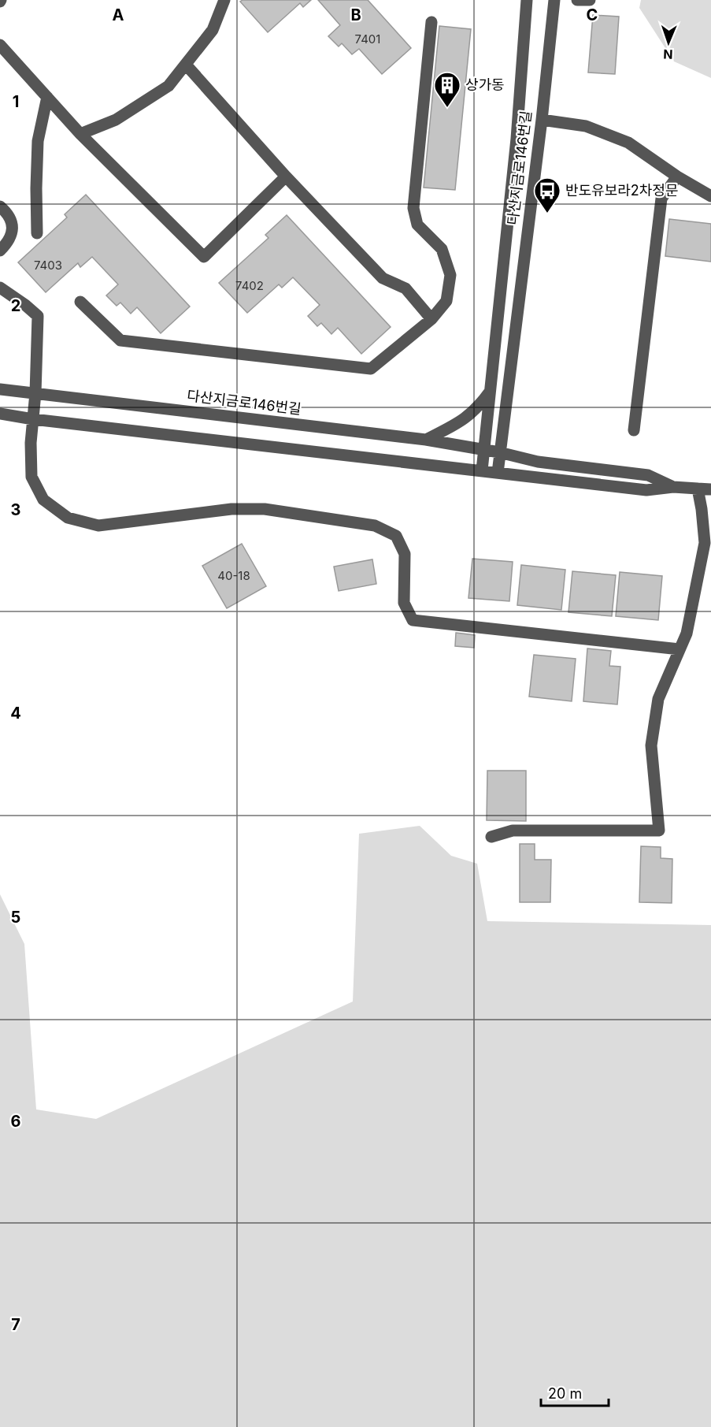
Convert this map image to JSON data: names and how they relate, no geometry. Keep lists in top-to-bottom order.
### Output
{
  "streets": {
    "street": ["다산지금로146번길"]
  },
  "places": {
    "building": ["상가동"],
    "bus stop": ["반도유보라2차정문"]
  },
  "house_numbers": [
    "7401",
    "7403",
    "7402",
    "40-18"
  ],
  "scale_bar": "20 m",
  "north": "bottom",
  "grid": {
    "columns": ["A", "B", "C"],
    "rows": [
      "1",
      "2",
      "3",
      "4",
      "5",
      "6",
      "7"
    ]
  }
}
